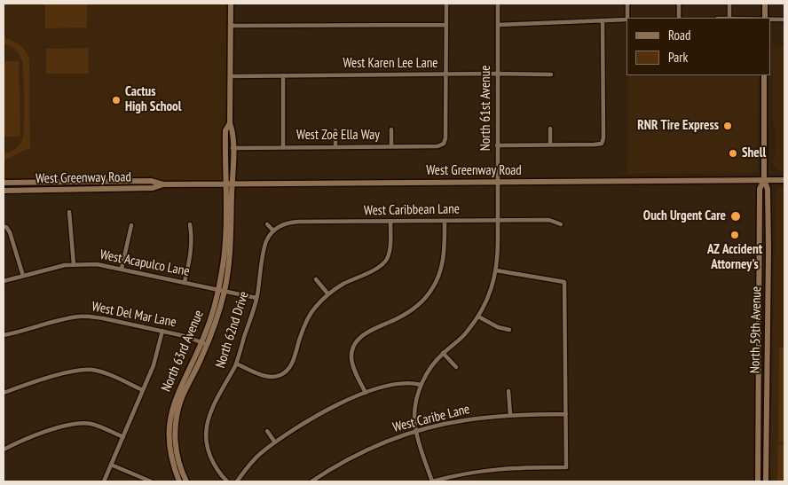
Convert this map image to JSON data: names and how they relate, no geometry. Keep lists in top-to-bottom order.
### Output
{
  "streets": {
    "main road": ["West Greenway Road", "North 59th Avenue", "North 63rd Avenue"],
    "street": [
      "West Karen Lee Lane",
      "North 61st Avenue",
      "West Zoe Ella Way",
      "West Caribbean Lane",
      "West Acapulco Lane",
      "West Del Mar Lane",
      "North 62nd Drive",
      "West Caribe Lane"
    ]
  },
  "crossings": [
    ["West Karen Lee Lane", "North 61st Avenue"],
    ["West Karen Lee Lane", "West Zoe Ella Way"],
    ["West Karen Lee Lane", "North 63rd Avenue"],
    ["North 61st Avenue", "West Greenway Road"],
    ["North 61st Avenue", "West Caribbean Lane"],
    ["North 61st Avenue", "West Caribe Lane"],
    ["West Zoe Ella Way", "North 63rd Avenue"],
    ["West Greenway Road", "North 59th Avenue"],
    ["West Greenway Road", "North 63rd Avenue"],
    ["West Caribbean Lane", "North 62nd Drive"],
    ["West Acapulco Lane", "North 62nd Drive"],
    ["West Acapulco Lane", "North 63rd Avenue"],
    ["West Del Mar Lane", "North 63rd Avenue"]
  ],
  "places": [
    "Cactus High School",
    "RNR Tire Express",
    "Shell",
    "Ouch Urgent Care",
    "AZ Accident Attorney's"
  ],
  "legend": ["Road", "Park"]
}
